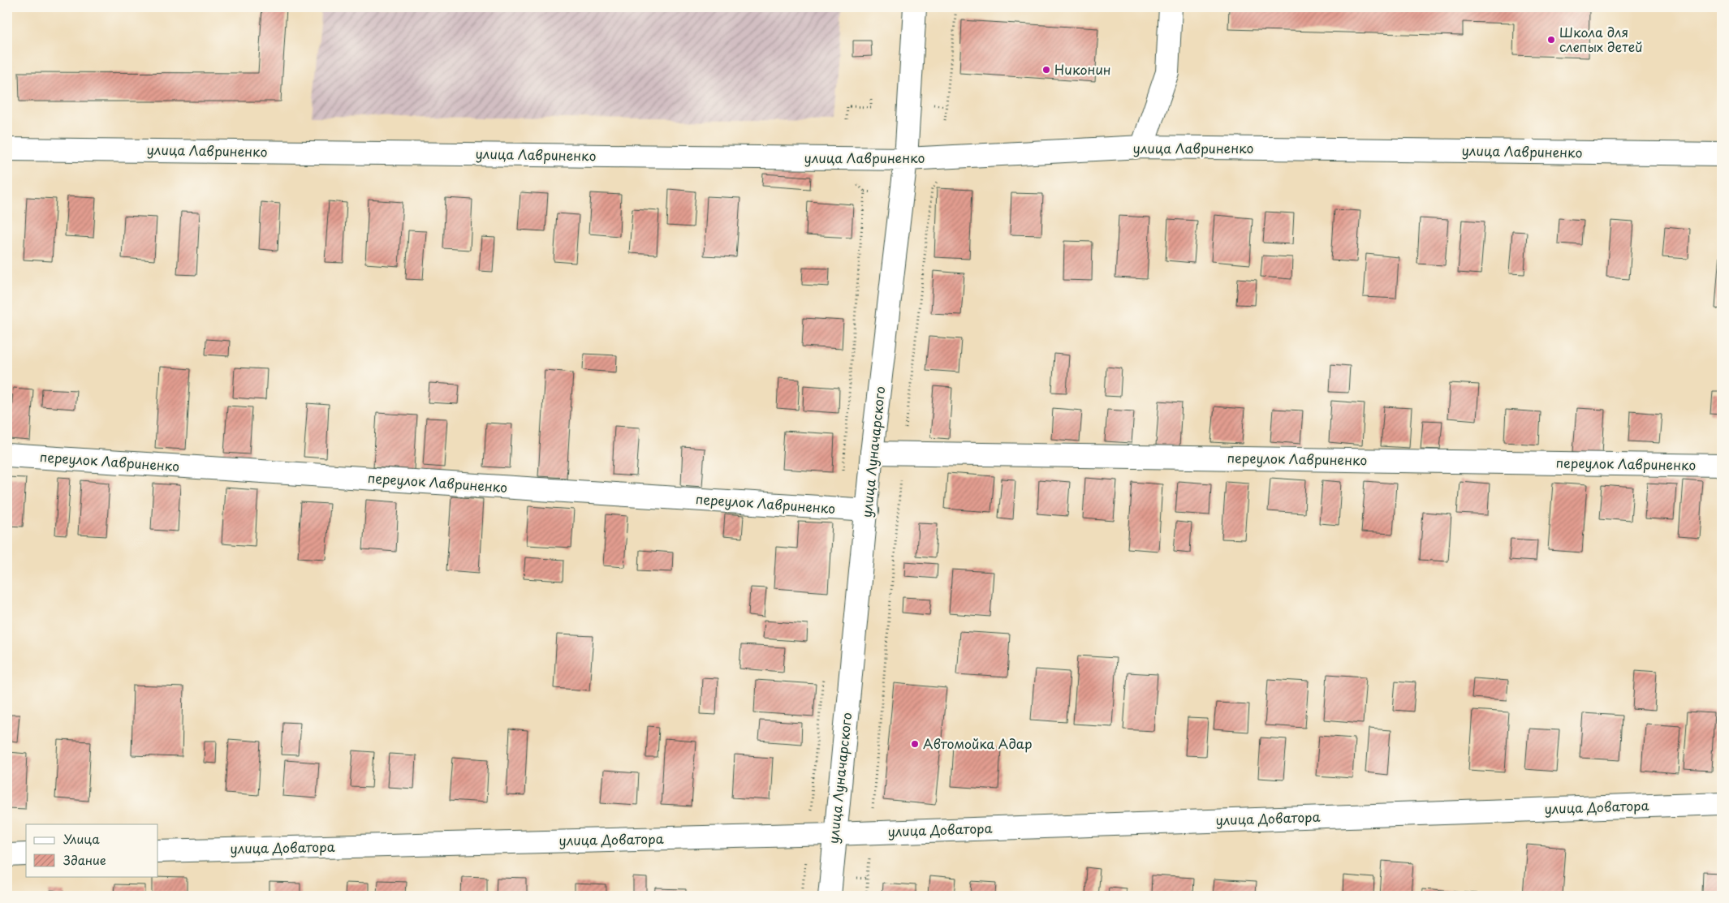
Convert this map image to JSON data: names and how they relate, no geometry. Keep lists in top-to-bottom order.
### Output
{
  "streets": {
    "street": [
      "улица Лавриненко",
      "улица Луначарского",
      "переулок Лавриненко",
      "улица Доватора"
    ]
  },
  "crossings": [
    ["улица Лавриненко", "улица Луначарского"],
    ["улица Луначарского", "переулок Лавриненко"],
    ["улица Луначарского", "улица Доватора"]
  ],
  "places": ["Школа для слепых детей", "Никонин", "Автомойка Адар"],
  "legend": ["Улица", "Здание"]
}
